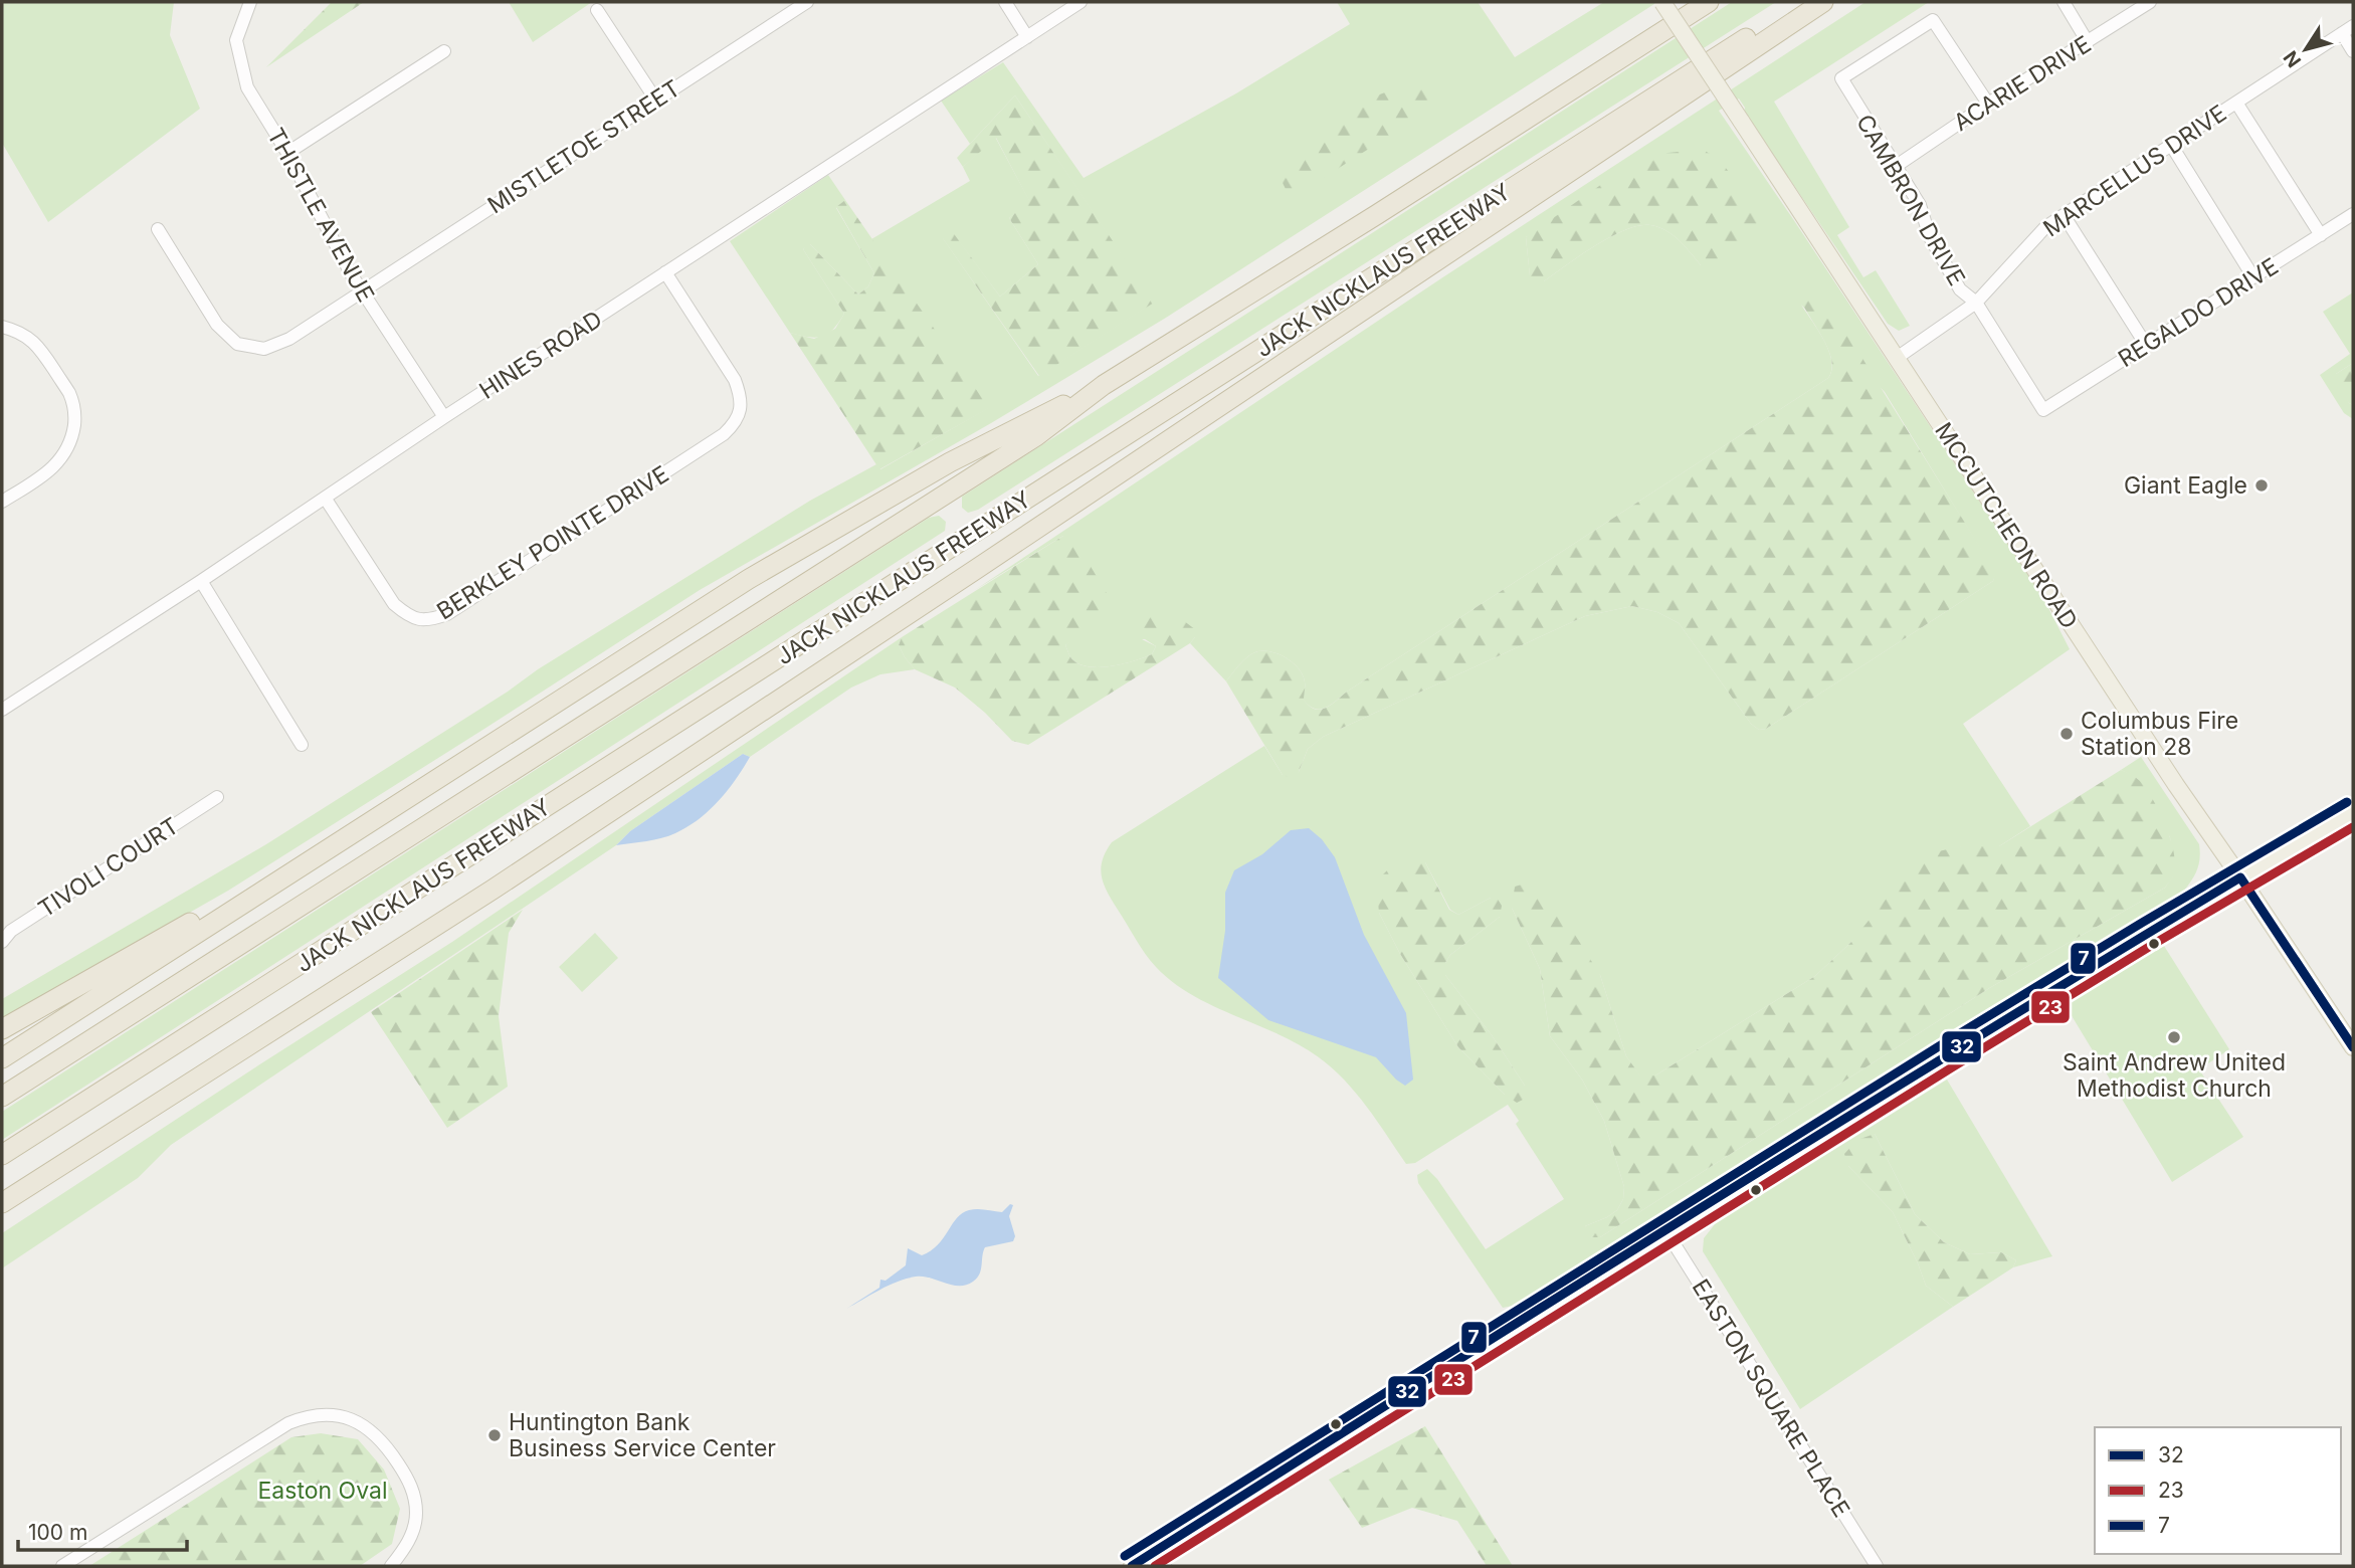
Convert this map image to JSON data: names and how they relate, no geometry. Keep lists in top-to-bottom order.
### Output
{
  "streets": {
    "highway": ["JACK NICKLAUS FREEWAY"],
    "main road": ["MCCUTCHEON ROAD"],
    "street": [
      "ACARIE DRIVE",
      "MISTLETOE STREET",
      "MARCELLUS DRIVE",
      "CAMBRON DRIVE",
      "THISTLE AVENUE",
      "REGALDO DRIVE",
      "HINES ROAD",
      "BERKLEY POINTE DRIVE",
      "TIVOLI COURT",
      "EASTON SQUARE PLACE"
    ]
  },
  "crossings": [
    ["ACARIE DRIVE", "CAMBRON DRIVE"],
    ["MISTLETOE STREET", "THISTLE AVENUE"],
    ["MARCELLUS DRIVE", "CAMBRON DRIVE"],
    ["MARCELLUS DRIVE", "MCCUTCHEON ROAD"],
    ["CAMBRON DRIVE", "REGALDO DRIVE"],
    ["THISTLE AVENUE", "HINES ROAD"],
    ["HINES ROAD", "BERKLEY POINTE DRIVE"]
  ],
  "parks": ["Easton Oval"],
  "places": [
    "Giant Eagle",
    "Columbus Fire Station 28",
    "Saint Andrew United Methodist Church",
    "Huntington Bank Business Service Center"
  ],
  "lines": ["transit line 7", "transit line 23", "transit line 32"],
  "legend": ["32", "23", "7"],
  "scale_bar": "100 m",
  "north": "bottom left"
}
